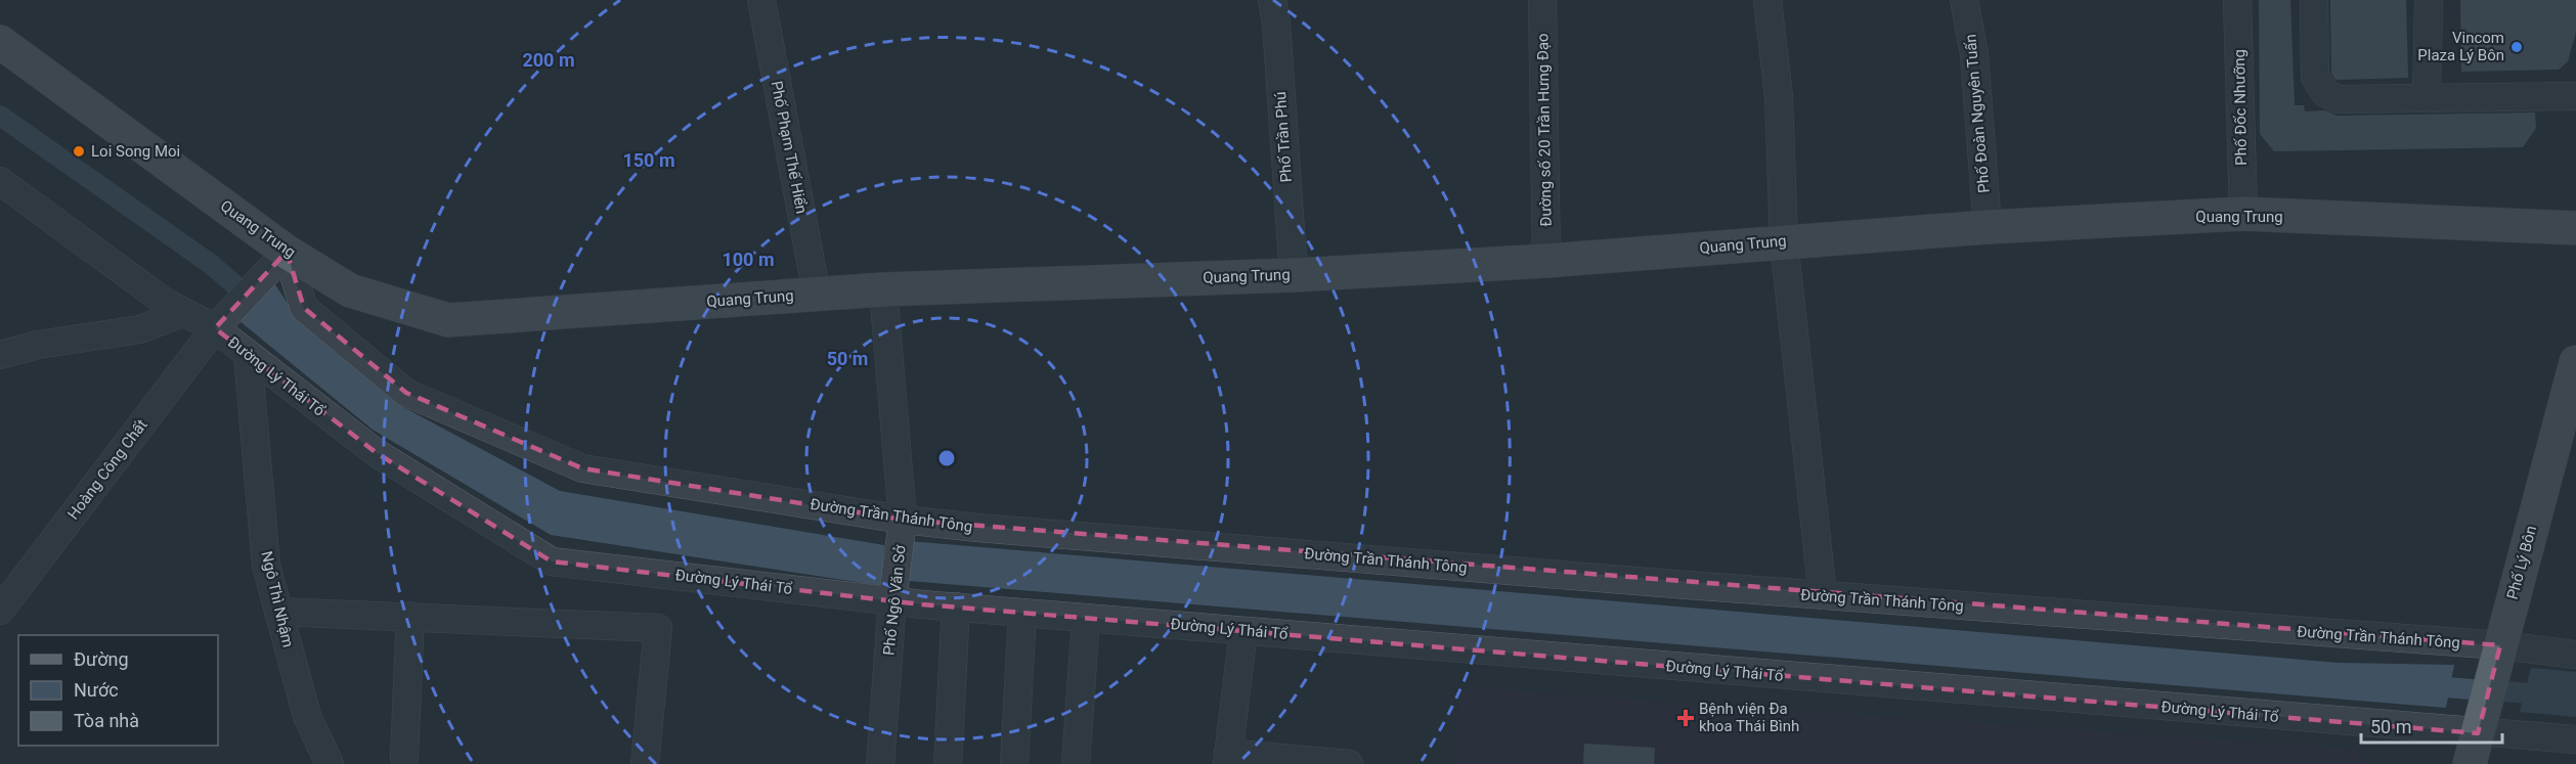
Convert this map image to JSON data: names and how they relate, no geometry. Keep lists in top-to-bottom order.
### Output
{
  "streets": {
    "main road": ["Quang Trung", "Phố Lý Bôn"],
    "street": [
      "Phố Đốc Nhưỡng",
      "Phố Đoàn Nguyên Tuấn",
      "Đường số 20 Trần Hưng Đạo",
      "Phố Trần Phú",
      "Phố Phạm Thế Hiển",
      "Đường Lý Thái Tổ",
      "Hoàng Công Chất",
      "Đường Trần Thánh Tông",
      "Ngô Thì Nhậm",
      "Phố Ngô Văn Sở"
    ]
  },
  "crossings": [
    ["Phố Đốc Nhưỡng", "Quang Trung"],
    ["Phố Đoàn Nguyên Tuấn", "Quang Trung"],
    ["Đường số 20 Trần Hưng Đạo", "Quang Trung"],
    ["Phố Trần Phú", "Quang Trung"],
    ["Phố Phạm Thế Hiển", "Quang Trung"],
    ["Quang Trung", "Hoàng Công Chất"],
    ["Quang Trung", "Đường Trần Thánh Tông"],
    ["Quang Trung", "Phố Ngô Văn Sở"],
    ["Đường Lý Thái Tổ", "Hoàng Công Chất"],
    ["Đường Lý Thái Tổ", "Phố Lý Bôn"],
    ["Đường Lý Thái Tổ", "Ngô Thì Nhậm"],
    ["Đường Lý Thái Tổ", "Phố Ngô Văn Sở"],
    ["Hoàng Công Chất", "Đường Trần Thánh Tông"],
    ["Đường Trần Thánh Tông", "Phố Lý Bôn"],
    ["Đường Trần Thánh Tông", "Phố Ngô Văn Sở"]
  ],
  "places": {
    "other": ["Vincom Plaza Lý Bôn", "Loi Song Moi"],
    "health": ["Bệnh viện Đa khoa Thái Bình"]
  },
  "legend": ["Đường", "Nước", "Tòa nhà"],
  "scale_bar": "50 m",
  "rings": [
    "200 m",
    "150 m",
    "100 m",
    "50 m"
  ]
}
